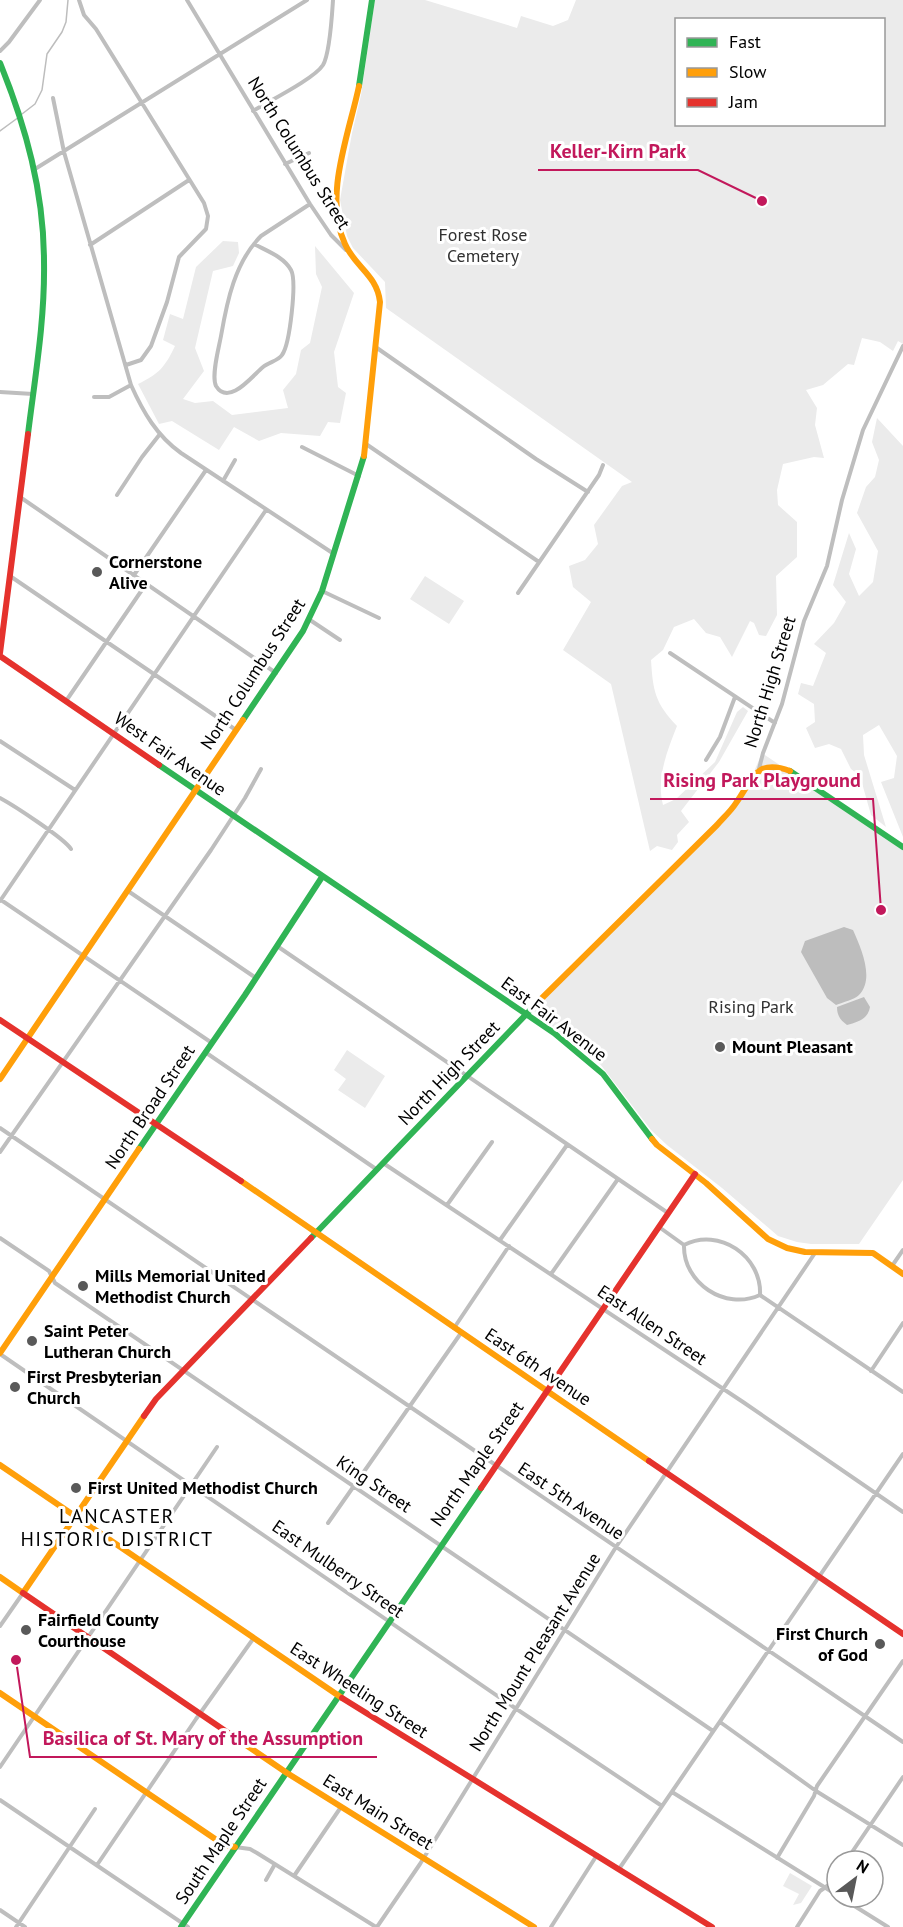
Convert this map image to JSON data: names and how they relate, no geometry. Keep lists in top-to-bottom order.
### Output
{
  "streets": {
    "main road": [
      "North Columbus Street",
      "North High Street",
      "West Fair Avenue",
      "East Fair Avenue",
      "North Broad Street",
      "East 6th Avenue",
      "North Maple Street",
      "East Wheeling Street",
      "East Main Street",
      "South Maple Street"
    ],
    "street": [
      "East Allen Street",
      "King Street",
      "East 5th Avenue",
      "East Mulberry Street",
      "North Mount Pleasant Avenue"
    ]
  },
  "crossings": [
    ["North Columbus Street", "West Fair Avenue"],
    ["North Columbus Street", "East 6th Avenue"],
    ["North High Street", "East Fair Avenue"],
    ["North High Street", "East Allen Street"],
    ["North High Street", "East 6th Avenue"],
    ["North High Street", "King Street"],
    ["North High Street", "East 5th Avenue"],
    ["North High Street", "East Mulberry Street"],
    ["North High Street", "East Wheeling Street"],
    ["North High Street", "East Main Street"],
    ["West Fair Avenue", "East Fair Avenue"],
    ["West Fair Avenue", "North Broad Street"],
    ["East Fair Avenue", "North Broad Street"],
    ["East Fair Avenue", "North Maple Street"],
    ["East Fair Avenue", "North Mount Pleasant Avenue"],
    ["North Broad Street", "East 6th Avenue"],
    ["North Broad Street", "King Street"],
    ["North Broad Street", "East 5th Avenue"],
    ["North Broad Street", "East Mulberry Street"],
    ["East Allen Street", "North Maple Street"],
    ["East Allen Street", "North Mount Pleasant Avenue"],
    ["East 6th Avenue", "North Maple Street"],
    ["East 6th Avenue", "North Mount Pleasant Avenue"],
    ["North Maple Street", "King Street"],
    ["North Maple Street", "East 5th Avenue"],
    ["North Maple Street", "East Mulberry Street"],
    ["North Maple Street", "East Wheeling Street"],
    ["North Maple Street", "East Main Street"],
    ["North Maple Street", "South Maple Street"],
    ["King Street", "North Mount Pleasant Avenue"],
    ["East 5th Avenue", "North Mount Pleasant Avenue"],
    ["East Mulberry Street", "North Mount Pleasant Avenue"],
    ["North Mount Pleasant Avenue", "East Wheeling Street"],
    ["North Mount Pleasant Avenue", "East Main Street"],
    ["East Main Street", "South Maple Street"]
  ],
  "districts": ["LANCASTER HISTORIC DISTRICT"],
  "parks": ["Forest Rose Cemetery", "Rising Park"],
  "places": [
    "Keller-Kirn Park",
    "Cornerstone Alive",
    "Rising Park Playground",
    "Mount Pleasant",
    "Mills Memorial United Methodist Church",
    "Saint Peter Lutheran Church",
    "First Presbyterian Church",
    "First United Methodist Church",
    "Fairfield County Courthouse",
    "First Church of God",
    "Basilica of St. Mary of the Assumption"
  ],
  "legend": ["Fast", "Slow", "Jam"],
  "north": "top right"
}
